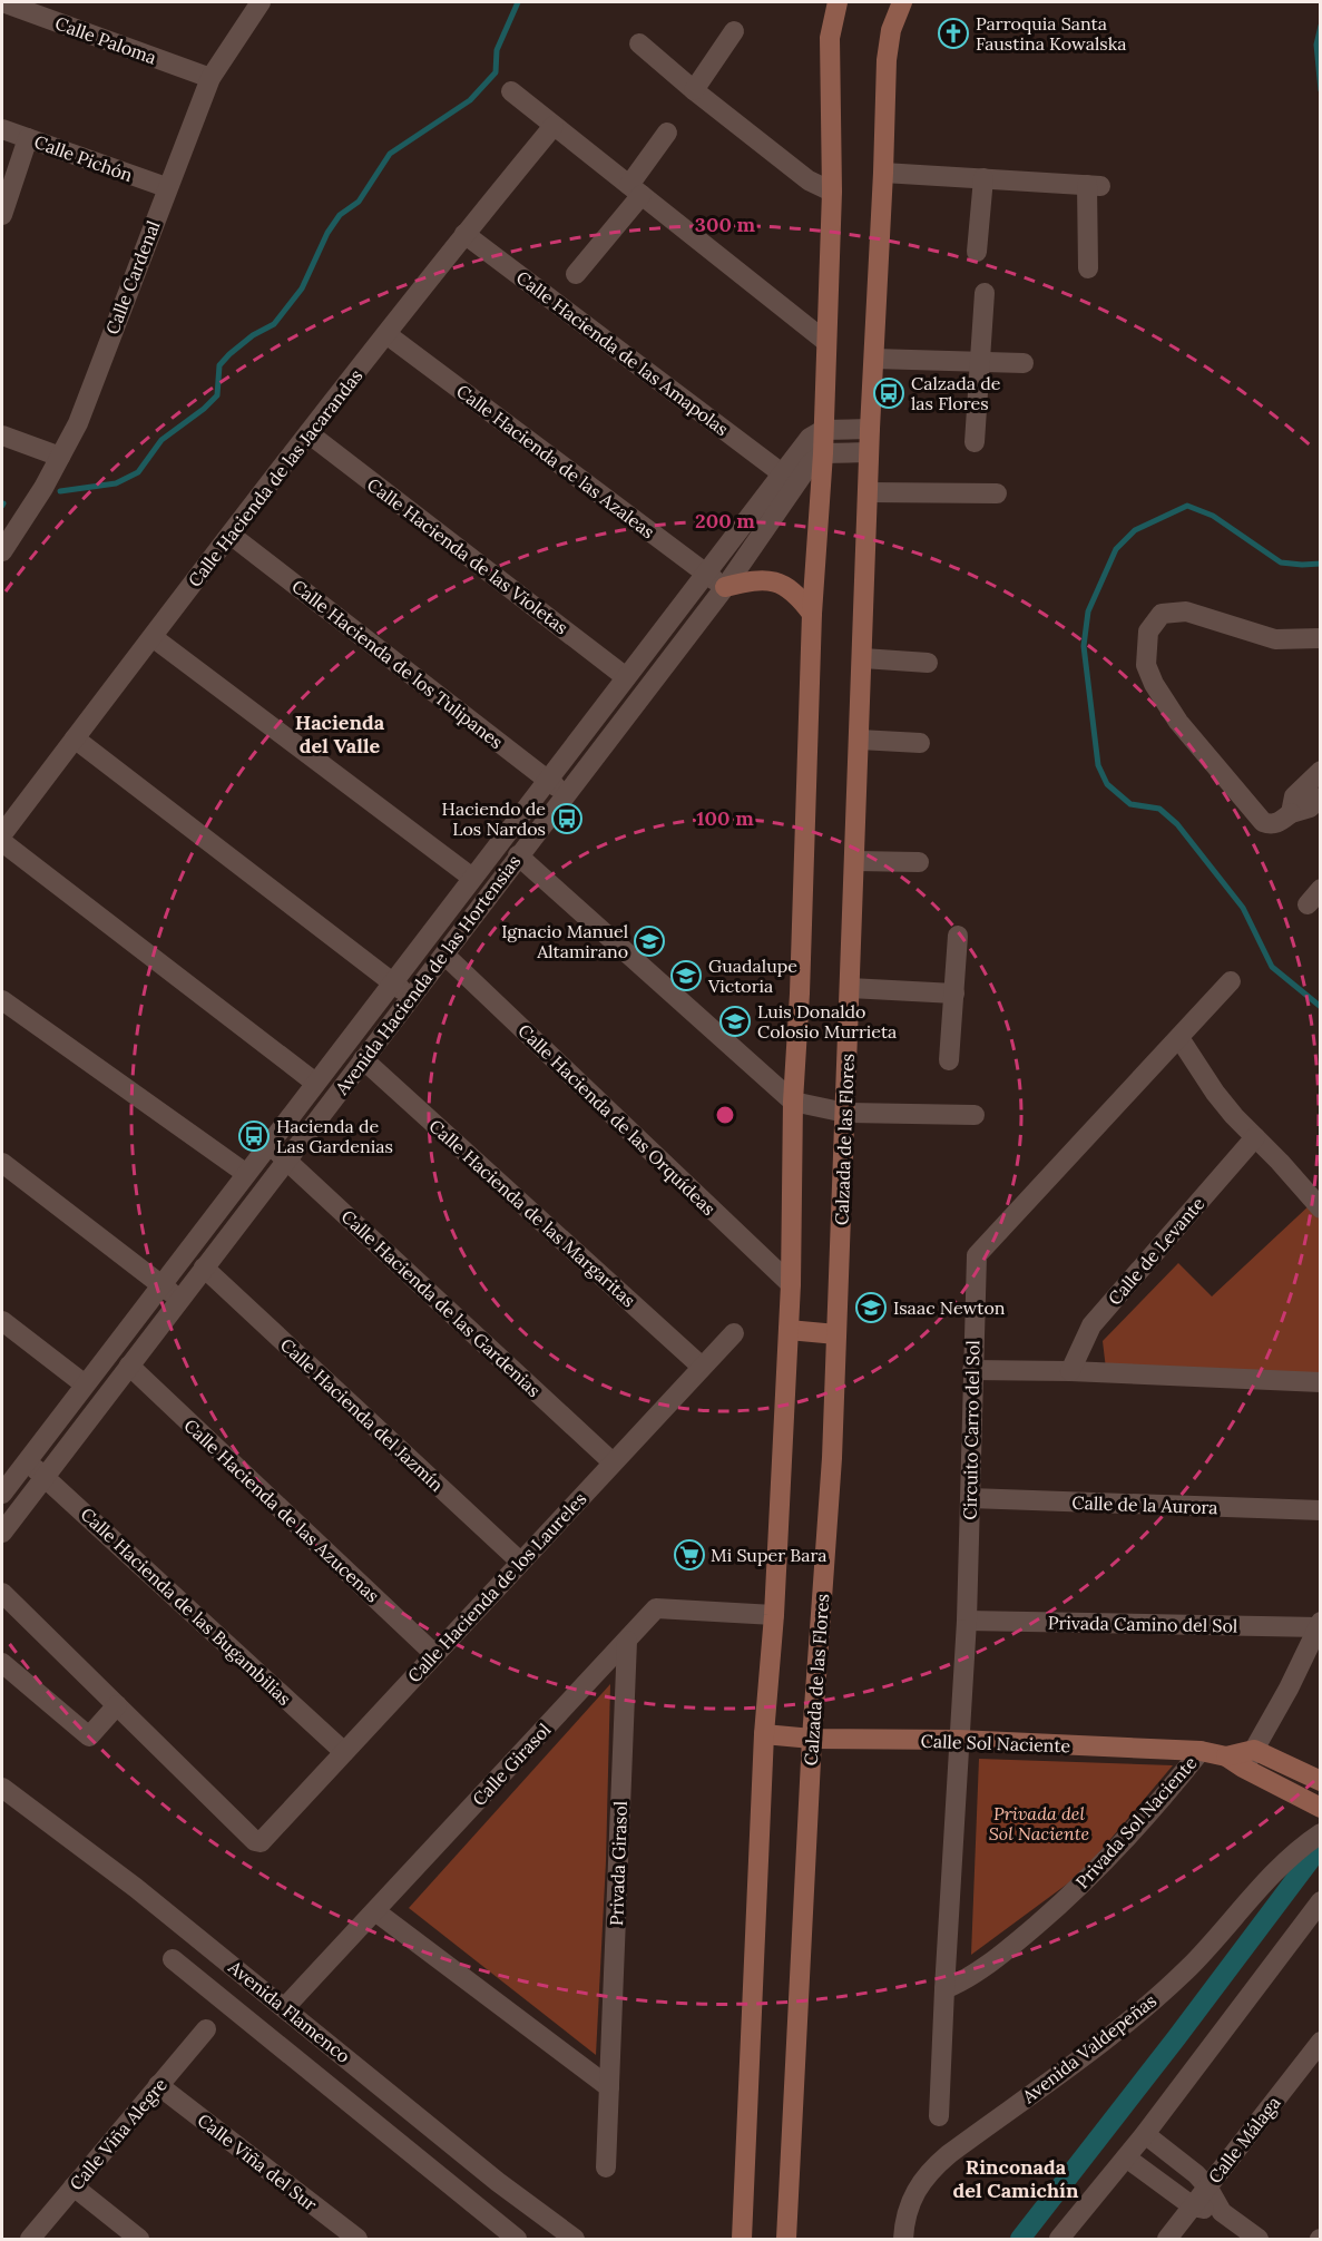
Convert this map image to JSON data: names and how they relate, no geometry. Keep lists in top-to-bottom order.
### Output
{
  "streets": {
    "street": [
      "Calle Paloma",
      "Calle Pichón",
      "Calle Cardenal",
      "Calle Hacienda de las Amapolas",
      "Calle Hacienda de las Azaleas",
      "Calle Hacienda de las Jacarandas",
      "Calle Hacienda de las Violetas",
      "Calle Hacienda de los Tulipanes",
      "Avenida Hacienda de las Hortensias",
      "Calle Hacienda de las Orquídeas",
      "Calzada de las Flores",
      "Calle Hacienda de las Margaritas",
      "Calle de Levante",
      "Calle Hacienda de las Gardenias",
      "Calle Hacienda del Jazmín",
      "Circuito Carro del Sol",
      "Calle de la Aurora",
      "Calle Hacienda de las Azucenas",
      "Calle Hacienda de los Laureles",
      "Calle Hacienda de las Bugambilias",
      "Privada Camino del Sol",
      "Calle Sol Naciente",
      "Calle Girasol",
      "Privada Sol Naciente",
      "Privada Girasol",
      "Avenida Flamenco",
      "Avenida Valdepeñas",
      "Calle Viña Alegre",
      "Calle Málaga",
      "Calle Viña del Sur"
    ]
  },
  "crossings": [
    ["Calle Paloma", "Calle Cardenal"],
    ["Calle Pichón", "Calle Cardenal"],
    ["Calle Hacienda de las Amapolas", "Calle Hacienda de las Jacarandas"],
    ["Calle Hacienda de las Amapolas", "Avenida Hacienda de las Hortensias"],
    ["Calle Hacienda de las Azaleas", "Calle Hacienda de las Jacarandas"],
    ["Calle Hacienda de las Azaleas", "Avenida Hacienda de las Hortensias"],
    ["Calle Hacienda de las Jacarandas", "Calle Hacienda de las Violetas"],
    ["Calle Hacienda de las Jacarandas", "Calle Hacienda de los Tulipanes"],
    ["Calle Hacienda de las Violetas", "Avenida Hacienda de las Hortensias"],
    ["Calle Hacienda de los Tulipanes", "Avenida Hacienda de las Hortensias"],
    ["Avenida Hacienda de las Hortensias", "Calle Hacienda de las Orquídeas"],
    ["Avenida Hacienda de las Hortensias", "Calle Hacienda de las Margaritas"],
    ["Avenida Hacienda de las Hortensias", "Calle Hacienda de las Gardenias"],
    ["Avenida Hacienda de las Hortensias", "Calle Hacienda del Jazmín"],
    ["Avenida Hacienda de las Hortensias", "Calle Hacienda de las Azucenas"],
    ["Avenida Hacienda de las Hortensias", "Calle Hacienda de las Bugambilias"],
    ["Calzada de las Flores", "Calle Sol Naciente"],
    ["Calle Hacienda de las Margaritas", "Calle Hacienda de los Laureles"],
    ["Calle Hacienda de las Gardenias", "Calle Hacienda de los Laureles"],
    ["Calle Hacienda del Jazmín", "Calle Hacienda de los Laureles"],
    ["Circuito Carro del Sol", "Calle de la Aurora"],
    ["Circuito Carro del Sol", "Privada Camino del Sol"],
    ["Circuito Carro del Sol", "Calle Sol Naciente"],
    ["Calle Hacienda de las Azucenas", "Calle Hacienda de los Laureles"],
    ["Calle Hacienda de los Laureles", "Calle Hacienda de las Bugambilias"],
    ["Calle Sol Naciente", "Privada Sol Naciente"],
    ["Calle Girasol", "Privada Girasol"],
    ["Calle Girasol", "Avenida Flamenco"],
    ["Calle Viña Alegre", "Calle Viña del Sur"]
  ],
  "districts": ["Hacienda del Valle", "Rinconada del Camichín"],
  "parks": ["Privada del Sol Naciente"],
  "places": {
    "church": ["Parroquia Santa Faustina Kowalska"],
    "bus stop": ["Calzada de las Flores", "Haciendo de Los Nardos", "Hacienda de Las Gardenias"],
    "school or university": [
      "Ignacio Manuel Altamirano",
      "Guadalupe Victoria",
      "Luis Donaldo Colosio Murrieta",
      "Isaac Newton"
    ],
    "supermarket": ["Mi Super Bara"]
  },
  "rings": ["300 m", "200 m", "100 m"]
}
